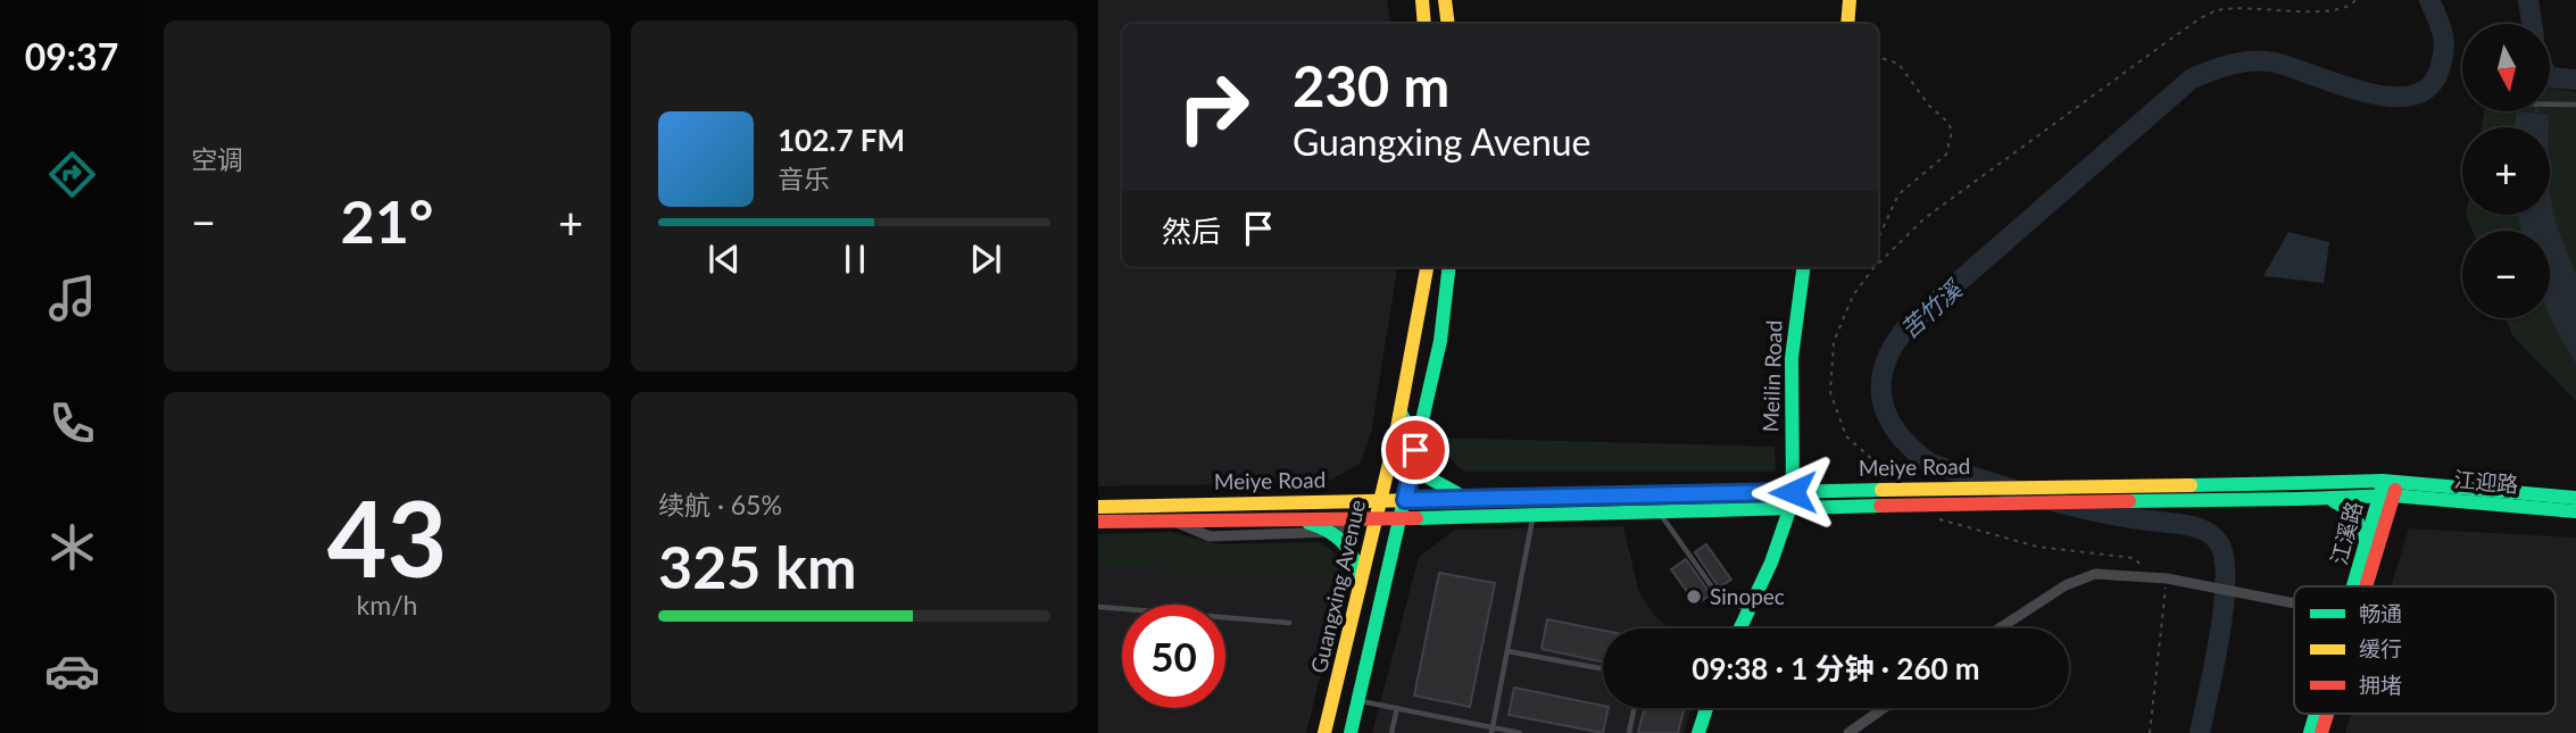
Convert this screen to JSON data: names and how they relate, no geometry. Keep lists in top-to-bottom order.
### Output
{
  "streets": {
    "main road": [
      "Meilin Road",
      "Meiye Road",
      "江迎路",
      "江溪路",
      "Guangxing Avenue"
    ]
  },
  "crossings": [
    ["Meilin Road", "Meiye Road"],
    ["Meiye Road", "江迎路"],
    ["Meiye Road", "江溪路"],
    ["Meiye Road", "Guangxing Avenue"],
    ["江迎路", "江溪路"]
  ],
  "water": ["苦竹溪"],
  "places": ["Sinopec"],
  "legend": ["畅通", "缓行", "拥堵"],
  "north": "bottom",
  "page": {
    "tabs": "09:37",
    "tile": [
      "空调",
      ["43", "km/h"],
      ["续航 · 65%", "325 km"]
    ],
    "map_buttons": ["+", "−"],
    "turn": ["230 m", "Guangxing Avenue"],
    "song": ["102.7 FM", "音乐"],
    "heat": ["−", "21°", "+"],
    "then": "然后",
    "limit": "50",
    "trip": "09:38 · 1 分钟 · 260 m"
  }
}
